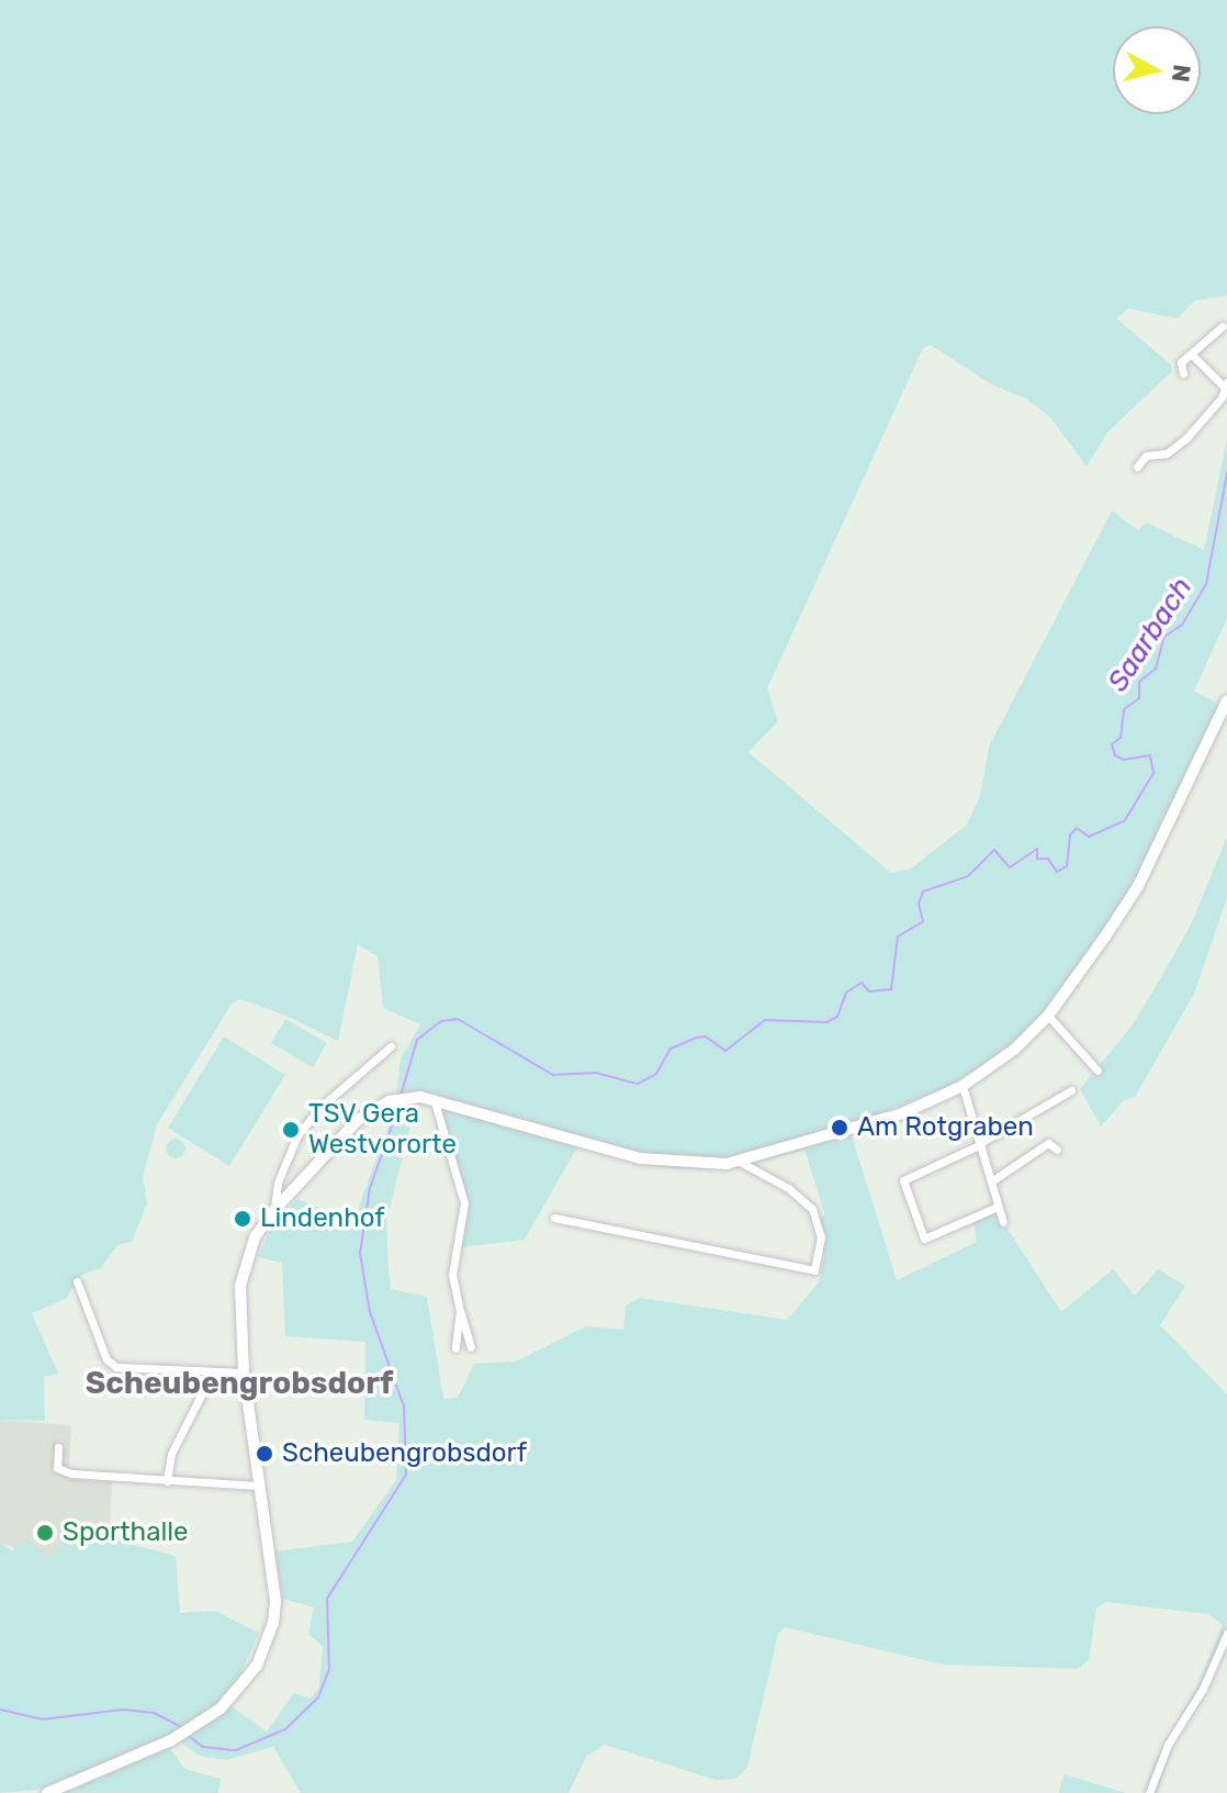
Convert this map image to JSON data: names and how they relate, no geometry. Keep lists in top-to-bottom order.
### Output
{
  "districts": ["Scheubengrobsdorf"],
  "water": ["Saarbach"],
  "places": [
    "Am Rotgraben",
    "TSV Gera Westvororte",
    "Lindenhof",
    "Scheubengrobsdorf",
    "Sporthalle"
  ],
  "north": "right"
}
